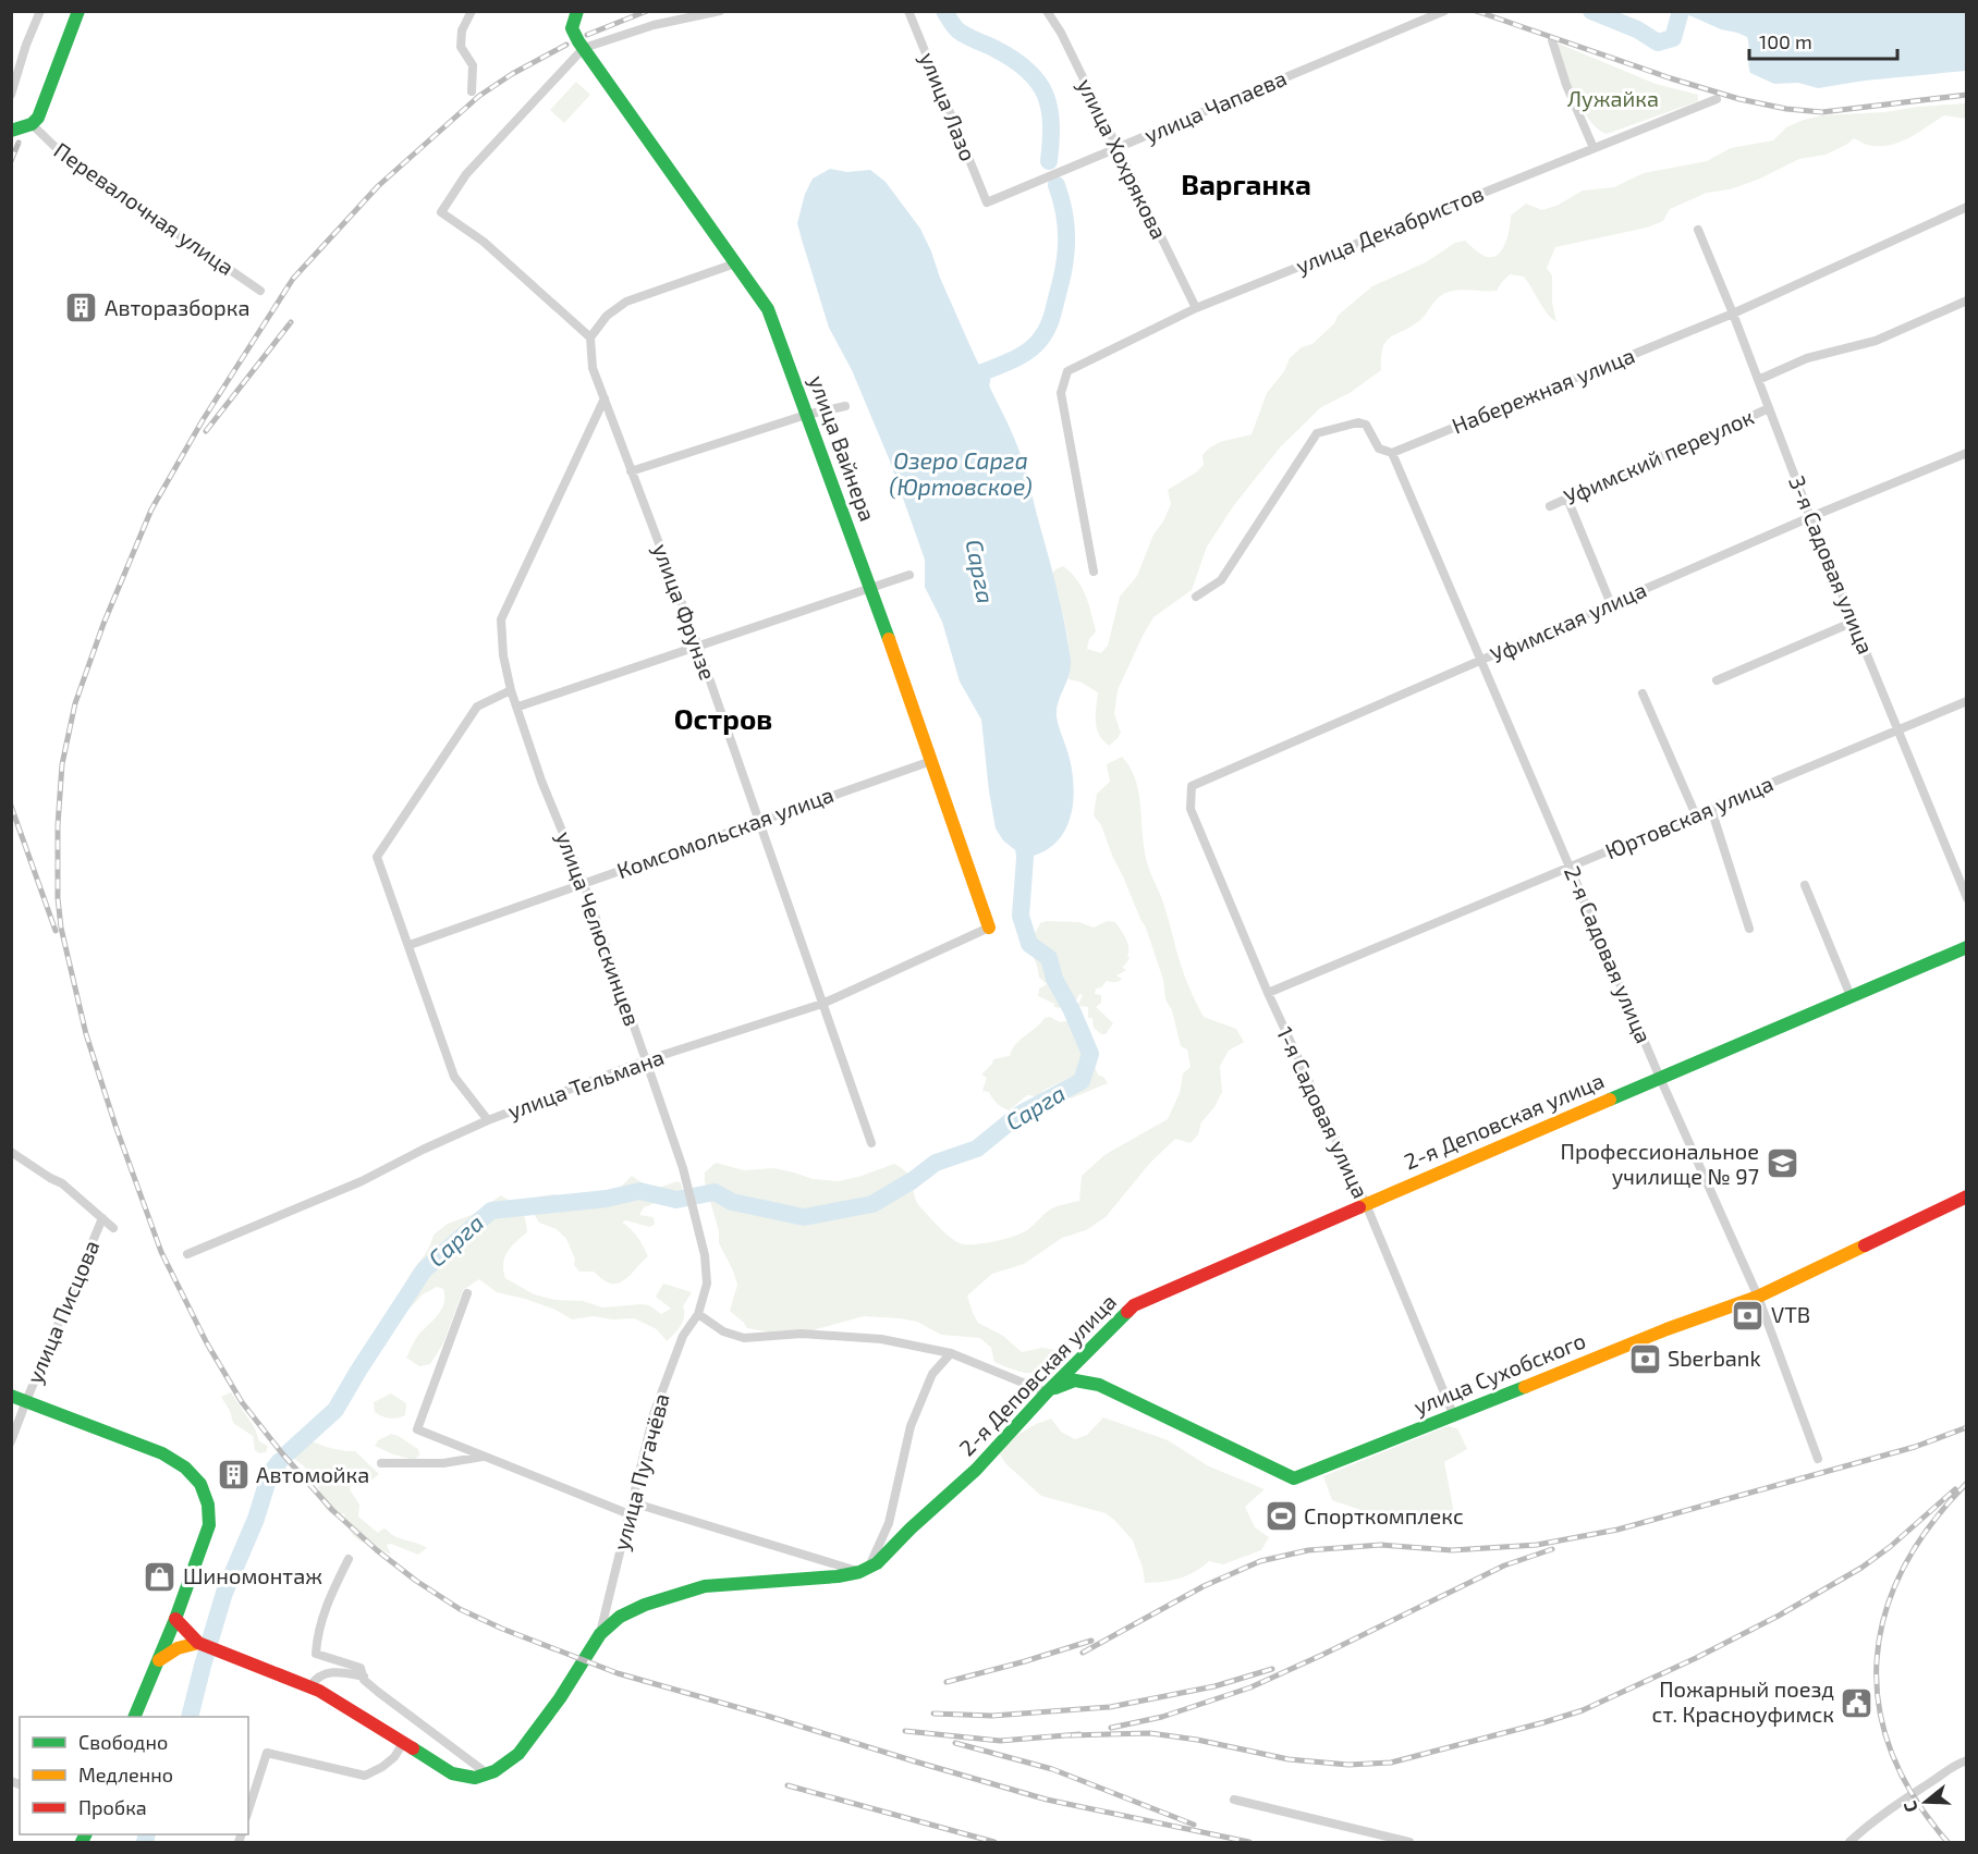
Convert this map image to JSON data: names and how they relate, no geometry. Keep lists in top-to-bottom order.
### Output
{
  "streets": {
    "street": [
      "улица Лазо",
      "улица Чапаева",
      "улица Хохрякова",
      "Перевалочная улица",
      "улица Декабристов",
      "Набережная улица",
      "улица Вайнера",
      "Уфимский переулок",
      "3-я Садовая улица",
      "улица Фрунзе",
      "Уфимская улица",
      "Юртовская улица",
      "Комсомольская улица",
      "улица Челюскинцев",
      "2-я Садовая улица",
      "улица Тельмана",
      "1-я Садовая улица",
      "2-я Деповская улица",
      "улица Писцова",
      "улица Сухобского",
      "улица Пугачёва"
    ]
  },
  "crossings": [
    ["улица Лазо", "улица Чапаева"],
    ["улица Чапаева", "улица Хохрякова"],
    ["улица Хохрякова", "улица Декабристов"],
    ["Набережная улица", "3-я Садовая улица"],
    ["Набережная улица", "2-я Садовая улица"],
    ["улица Вайнера", "Комсомольская улица"],
    ["улица Вайнера", "улица Тельмана"],
    ["Уфимский переулок", "3-я Садовая улица"],
    ["3-я Садовая улица", "Уфимская улица"],
    ["3-я Садовая улица", "Юртовская улица"],
    ["улица Фрунзе", "Комсомольская улица"],
    ["улица Фрунзе", "улица Челюскинцев"],
    ["улица Фрунзе", "улица Тельмана"],
    ["Уфимская улица", "2-я Садовая улица"],
    ["Уфимская улица", "1-я Садовая улица"],
    ["Юртовская улица", "2-я Садовая улица"],
    ["Юртовская улица", "1-я Садовая улица"],
    ["Комсомольская улица", "улица Челюскинцев"],
    ["улица Челюскинцев", "улица Тельмана"],
    ["улица Челюскинцев", "улица Пугачёва"],
    ["2-я Садовая улица", "2-я Деповская улица"],
    ["2-я Садовая улица", "улица Сухобского"],
    ["1-я Садовая улица", "2-я Деповская улица"],
    ["1-я Садовая улица", "улица Сухобского"],
    ["2-я Деповская улица", "улица Сухобского"]
  ],
  "districts": ["Варганка", "Остров"],
  "water": ["Озеро Сарга (Юртовское)", "Сарга"],
  "parks": ["Лужайка"],
  "places": {
    "building": ["Авторазборка", "Автомойка"],
    "school or university": ["Профессиональное училище № 97"],
    "bank": ["VTB", "Sberbank"],
    "sports": ["Спорткомплекс"],
    "shop": ["Шиномонтаж"],
    "public building": ["Пожарный поезд ст. Красноуфимск"]
  },
  "legend": ["Свободно", "Медленно", "Пробка"],
  "scale_bar": "100 m",
  "north": "left"
}
